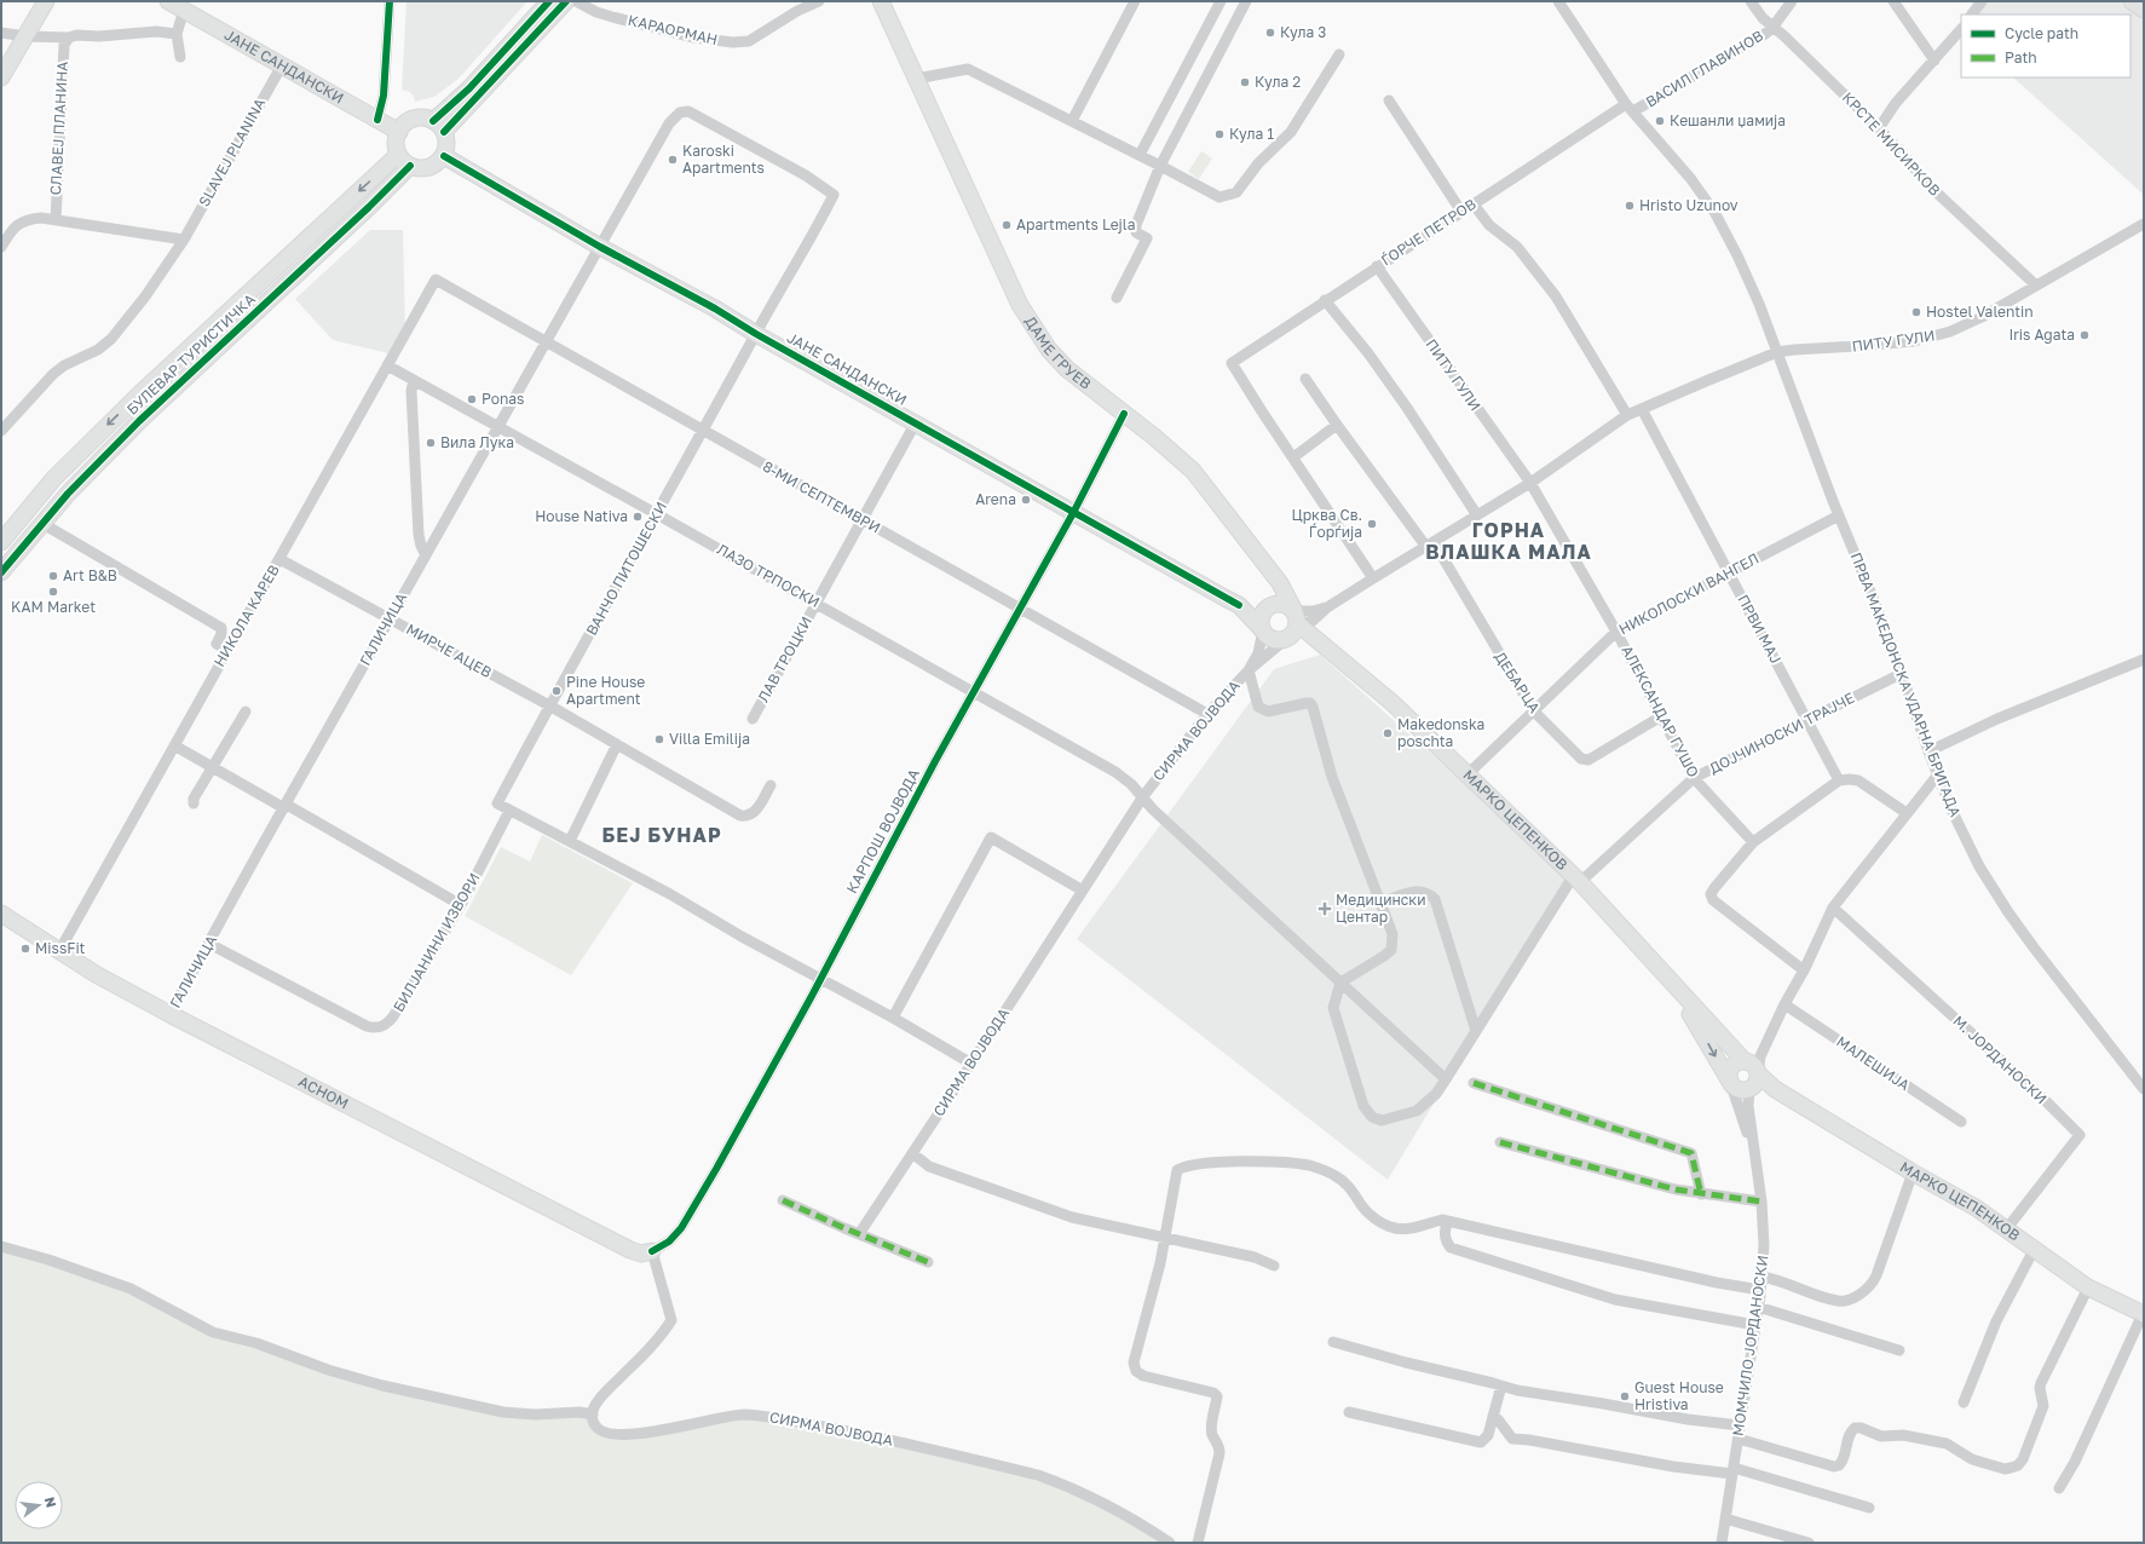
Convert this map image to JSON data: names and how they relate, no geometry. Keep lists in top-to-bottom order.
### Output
{
  "streets": {
    "street": [
      "КАРАОРМАН",
      "ЈАНЕ САНДАНСКИ",
      "ВАСИЛ ГЛАВИНОВ",
      "СЛАВЕЈ ПЛАНИНА",
      "КРСТЕ МИСИРКОВ",
      "SLAVEJ PLANINA",
      "ЃОРЧЕ ПЕТРОВ",
      "ПИТУ ГУЛИ",
      "ДАМЕ ГРУЕВ",
      "БУЛЕВАР ТУРИСТИЧКА",
      "8-МИ СЕПТЕМВРИ",
      "ВАНЧО ПИТОШЕСКИ",
      "ЛАЗО ТРПОСКИ",
      "НИКОЛОСКИ ВАНГЕЛ",
      "НИКОЛА КАРЕВ",
      "ГАЛИЧИЦА",
      "ПРВИ МАЈ",
      "МИРЧЕ АЦЕВ",
      "ЛАВ ТРОЦКИ",
      "ДЕБАРЦА",
      "ПРВА МАКЕДОНСКА УДАРНА БРИГАДА",
      "АЛЕКСАНДАР ГУШО",
      "СИРМА ВОЈВОДА",
      "ДОЈЧИНОСКИ ТРАЈЧЕ",
      "МАРКО ЦЕПЕНКОВ",
      "КАРПОШ ВОЈВОДА",
      "БИЛЈАНИНИ ИЗВОРИ",
      "М. ЈОРДАНОСКИ",
      "МАЛЕШИЈА",
      "АСНОМ",
      "МОМЧИЛО ЈОРДАНОСКИ"
    ]
  },
  "crossings": [
    ["ЈАНЕ САНДАНСКИ", "SLAVEJ PLANINA"],
    ["ЈАНЕ САНДАНСКИ", "ДАМЕ ГРУЕВ"],
    ["ЈАНЕ САНДАНСКИ", "БУЛЕВАР ТУРИСТИЧКА"],
    ["ЈАНЕ САНДАНСКИ", "ВАНЧО ПИТОШЕСКИ"],
    ["ЈАНЕ САНДАНСКИ", "ГАЛИЧИЦА"],
    ["ЈАНЕ САНДАНСКИ", "ЛАВ ТРОЦКИ"],
    ["ЈАНЕ САНДАНСКИ", "МАРКО ЦЕПЕНКОВ"],
    ["ЈАНЕ САНДАНСКИ", "КАРПОШ ВОЈВОДА"],
    ["ВАСИЛ ГЛАВИНОВ", "КРСТЕ МИСИРКОВ"],
    ["ВАСИЛ ГЛАВИНОВ", "ЃОРЧЕ ПЕТРОВ"],
    ["ВАСИЛ ГЛАВИНОВ", "ПРВА МАКЕДОНСКА УДАРНА БРИГАДА"],
    ["КРСТЕ МИСИРКОВ", "ПИТУ ГУЛИ"],
    ["ЃОРЧЕ ПЕТРОВ", "ПИТУ ГУЛИ"],
    ["ЃОРЧЕ ПЕТРОВ", "ПРВА МАКЕДОНСКА УДАРНА БРИГАДА"],
    ["ПИТУ ГУЛИ", "ПРВИ МАЈ"],
    ["ПИТУ ГУЛИ", "ДЕБАРЦА"],
    ["ПИТУ ГУЛИ", "ПРВА МАКЕДОНСКА УДАРНА БРИГАДА"],
    ["ПИТУ ГУЛИ", "АЛЕКСАНДАР ГУШО"],
    ["ДАМЕ ГРУЕВ", "МАРКО ЦЕПЕНКОВ"],
    ["ДАМЕ ГРУЕВ", "КАРПОШ ВОЈВОДА"],
    ["8-МИ СЕПТЕМВРИ", "ВАНЧО ПИТОШЕСКИ"],
    ["8-МИ СЕПТЕМВРИ", "НИКОЛА КАРЕВ"],
    ["8-МИ СЕПТЕМВРИ", "ГАЛИЧИЦА"],
    ["8-МИ СЕПТЕМВРИ", "ЛАВ ТРОЦКИ"],
    ["8-МИ СЕПТЕМВРИ", "СИРМА ВОЈВОДА"],
    ["8-МИ СЕПТЕМВРИ", "КАРПОШ ВОЈВОДА"],
    ["ВАНЧО ПИТОШЕСКИ", "ЛАЗО ТРПОСКИ"],
    ["ВАНЧО ПИТОШЕСКИ", "МИРЧЕ АЦЕВ"],
    ["ВАНЧО ПИТОШЕСКИ", "БИЛЈАНИНИ ИЗВОРИ"],
    ["ЛАЗО ТРПОСКИ", "НИКОЛА КАРЕВ"],
    ["ЛАЗО ТРПОСКИ", "ГАЛИЧИЦА"],
    ["ЛАЗО ТРПОСКИ", "ЛАВ ТРОЦКИ"],
    ["ЛАЗО ТРПОСКИ", "СИРМА ВОЈВОДА"],
    ["ЛАЗО ТРПОСКИ", "ДОЈЧИНОСКИ ТРАЈЧЕ"],
    ["ЛАЗО ТРПОСКИ", "КАРПОШ ВОЈВОДА"],
    ["НИКОЛОСКИ ВАНГЕЛ", "ПРВИ МАЈ"],
    ["НИКОЛОСКИ ВАНГЕЛ", "ДЕБАРЦА"],
    ["НИКОЛОСКИ ВАНГЕЛ", "ПРВА МАКЕДОНСКА УДАРНА БРИГАДА"],
    ["НИКОЛОСКИ ВАНГЕЛ", "АЛЕКСАНДАР ГУШО"],
    ["НИКОЛОСКИ ВАНГЕЛ", "МАРКО ЦЕПЕНКОВ"],
    ["НИКОЛА КАРЕВ", "МИРЧЕ АЦЕВ"],
    ["НИКОЛА КАРЕВ", "АСНОМ"],
    ["ГАЛИЧИЦА", "МИРЧЕ АЦЕВ"],
    ["ГАЛИЧИЦА", "БИЛЈАНИНИ ИЗВОРИ"],
    ["ГАЛИЧИЦА", "АСНОМ"],
    ["ПРВИ МАЈ", "ДОЈЧИНОСКИ ТРАЈЧЕ"],
    ["ДЕБАРЦА", "АЛЕКСАНДАР ГУШО"],
    ["ПРВА МАКЕДОНСКА УДАРНА БРИГАДА", "ДОЈЧИНОСКИ ТРАЈЧЕ"],
    ["АЛЕКСАНДАР ГУШО", "ДОЈЧИНОСКИ ТРАЈЧЕ"],
    ["ДОЈЧИНОСКИ ТРАЈЧЕ", "МАРКО ЦЕПЕНКОВ"],
    ["МАРКО ЦЕПЕНКОВ", "М. ЈОРДАНОСКИ"],
    ["КАРПОШ ВОЈВОДА", "АСНОМ"]
  ],
  "districts": ["ГОРНА ВЛАШКА МАЛА", "БЕЈ БУНАР"],
  "places": {
    "other": [
      "Кула 3",
      "Кула 2",
      "Кешанли џамија",
      "Кула 1",
      "Karoski Apartments",
      "Hristo Uzunov",
      "Apartments Lejla",
      "Hostel Valentin",
      "Iris Agata",
      "Ponas",
      "Вила Лука",
      "Arena",
      "House Nativa",
      "Црква Св. Ѓoрѓијa",
      "Art B&B",
      "KAM Market",
      "Pine House Apartment",
      "Makedonska poschta",
      "Villa Emilija",
      "MissFit",
      "Guest House Hristiva"
    ],
    "health": ["Медицински Центар"]
  },
  "legend": ["Cycle path", "Path"],
  "north": "right"
}
